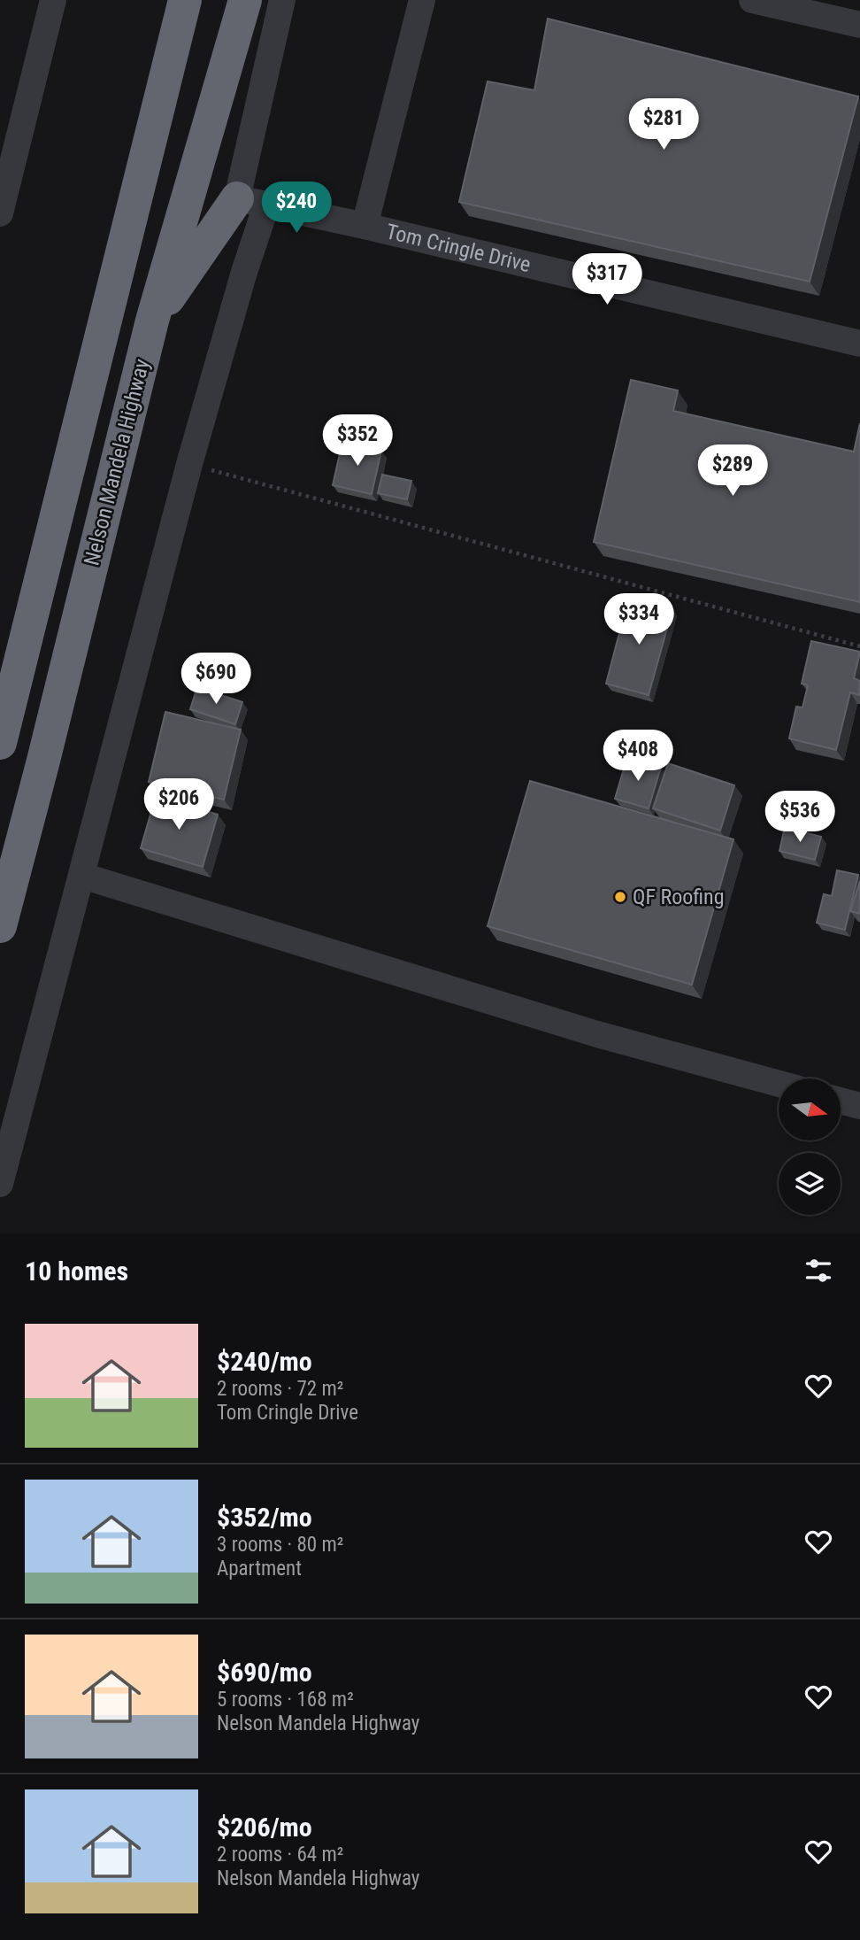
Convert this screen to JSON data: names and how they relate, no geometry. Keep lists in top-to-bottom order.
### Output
{
  "streets": {
    "highway": ["Nelson Mandela Highway"],
    "street": ["Tom Cringle Drive"]
  },
  "places": ["QF Roofing"],
  "north": "right",
  "page": {
    "price": [
      "$281",
      "$240",
      "$317",
      "$352",
      "$289",
      "$334",
      "$690",
      "$408",
      "$206",
      "$536"
    ],
    "heading": "10 homes",
    "list": [
      {
        "name": "$240/mo",
        "note": "2 rooms · 72 m² · Tom Cringle Drive"
      },
      {
        "name": "$352/mo",
        "note": "3 rooms · 80 m² · Apartment"
      },
      {
        "name": "$690/mo",
        "note": "5 rooms · 168 m² · Nelson Mandela Highway"
      },
      {
        "name": "$206/mo",
        "note": "2 rooms · 64 m² · Nelson Mandela Highway"
      }
    ]
  }
}
